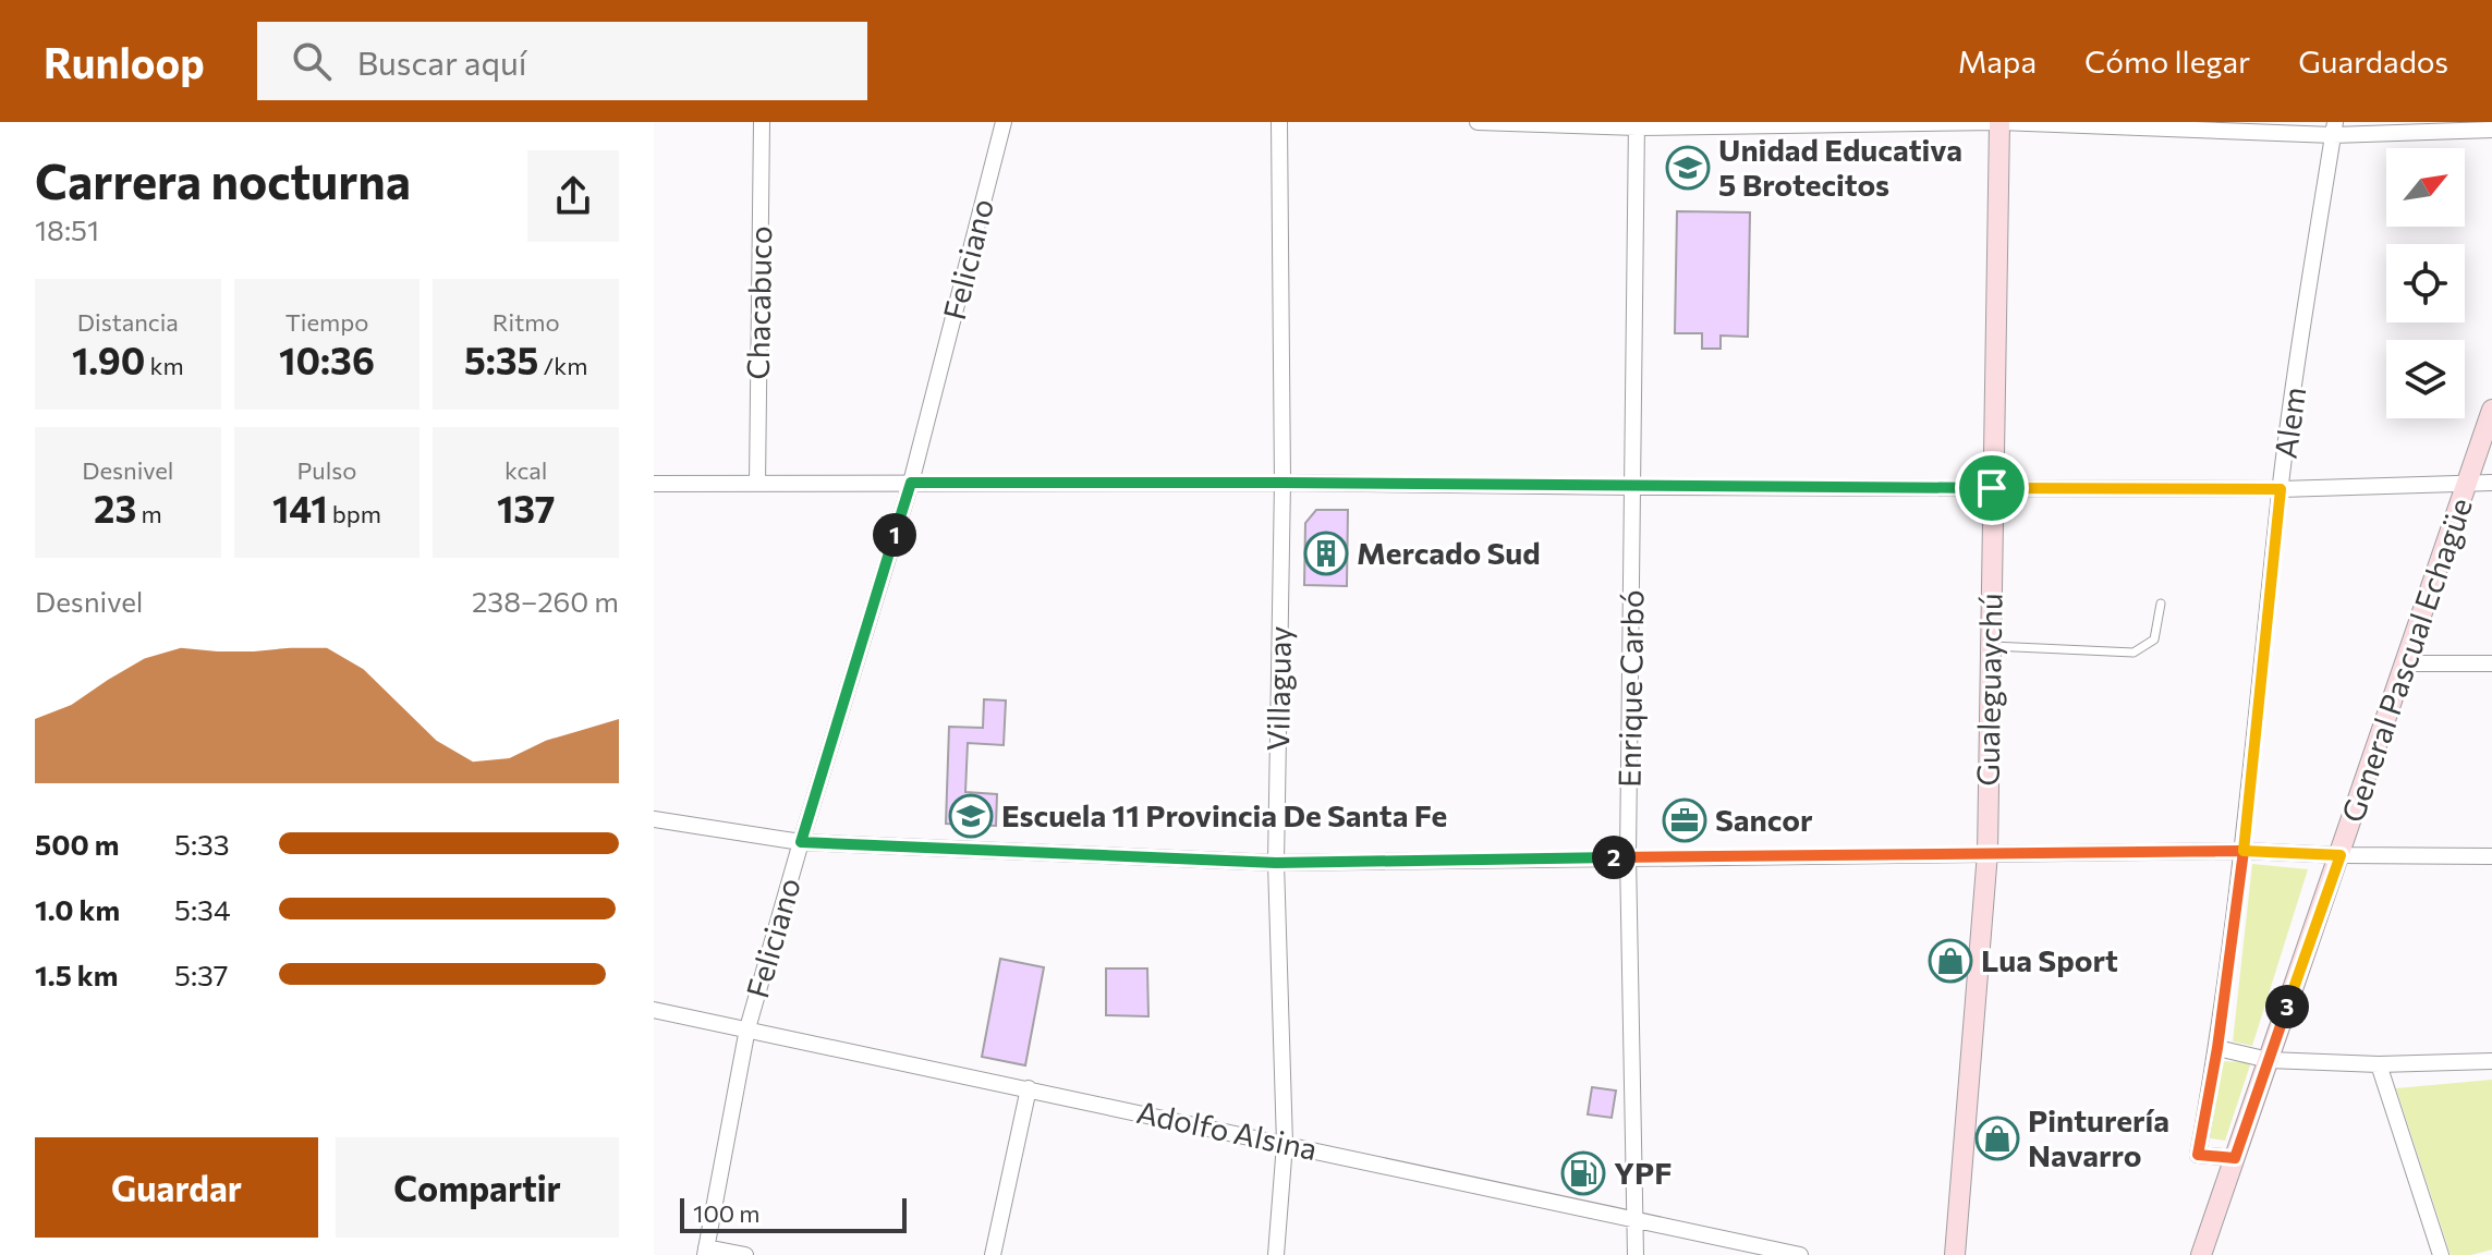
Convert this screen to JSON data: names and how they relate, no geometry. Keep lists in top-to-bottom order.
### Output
{
  "streets": {
    "street": [
      "Feliciano",
      "Chacabuco",
      "Alem",
      "General Pascual Echagüe",
      "Villaguay",
      "Enrique Carbó",
      "Gualeguaychú",
      "Adolfo Alsina"
    ]
  },
  "crossings": [
    ["Feliciano", "Adolfo Alsina"],
    ["Alem", "General Pascual Echagüe"],
    ["Villaguay", "Adolfo Alsina"],
    ["Enrique Carbó", "Adolfo Alsina"]
  ],
  "places": {
    "school or university": ["Unidad Educativa 5 Brotecitos", "Escuela 11 Provincia De Santa Fe"],
    "building": ["Mercado Sud"],
    "office": ["Sancor"],
    "shop": ["Lua Sport", "Pinturería Navarro"],
    "fuel station": ["YPF"]
  },
  "scale_bar": "100 m",
  "north": "top right",
  "page": {
    "header": "Runloop",
    "search": "Buscar aquí",
    "nav": ["Mapa", "Cómo llegar", "Guardados"],
    "heading": ["Carrera nocturna", "18:51"],
    "stats": [
      ["Distancia", "1.90 km"],
      ["Tiempo", "10:36"],
      ["Ritmo", "5:35 /km"],
      ["Desnivel", "23 m"],
      ["Pulso", "141 bpm"],
      ["kcal", "137"]
    ],
    "pins": ["1", "2", "3"],
    "chart": ["Desnivel", "238–260 m"],
    "list": [
      {
        "name": "500 m",
        "note": "5:33"
      },
      {
        "name": "1.0 km",
        "note": "5:34"
      },
      {
        "name": "1.5 km",
        "note": "5:37"
      }
    ],
    "buttons": ["Guardar", "Compartir"],
    "scale": "100 m"
  }
}
